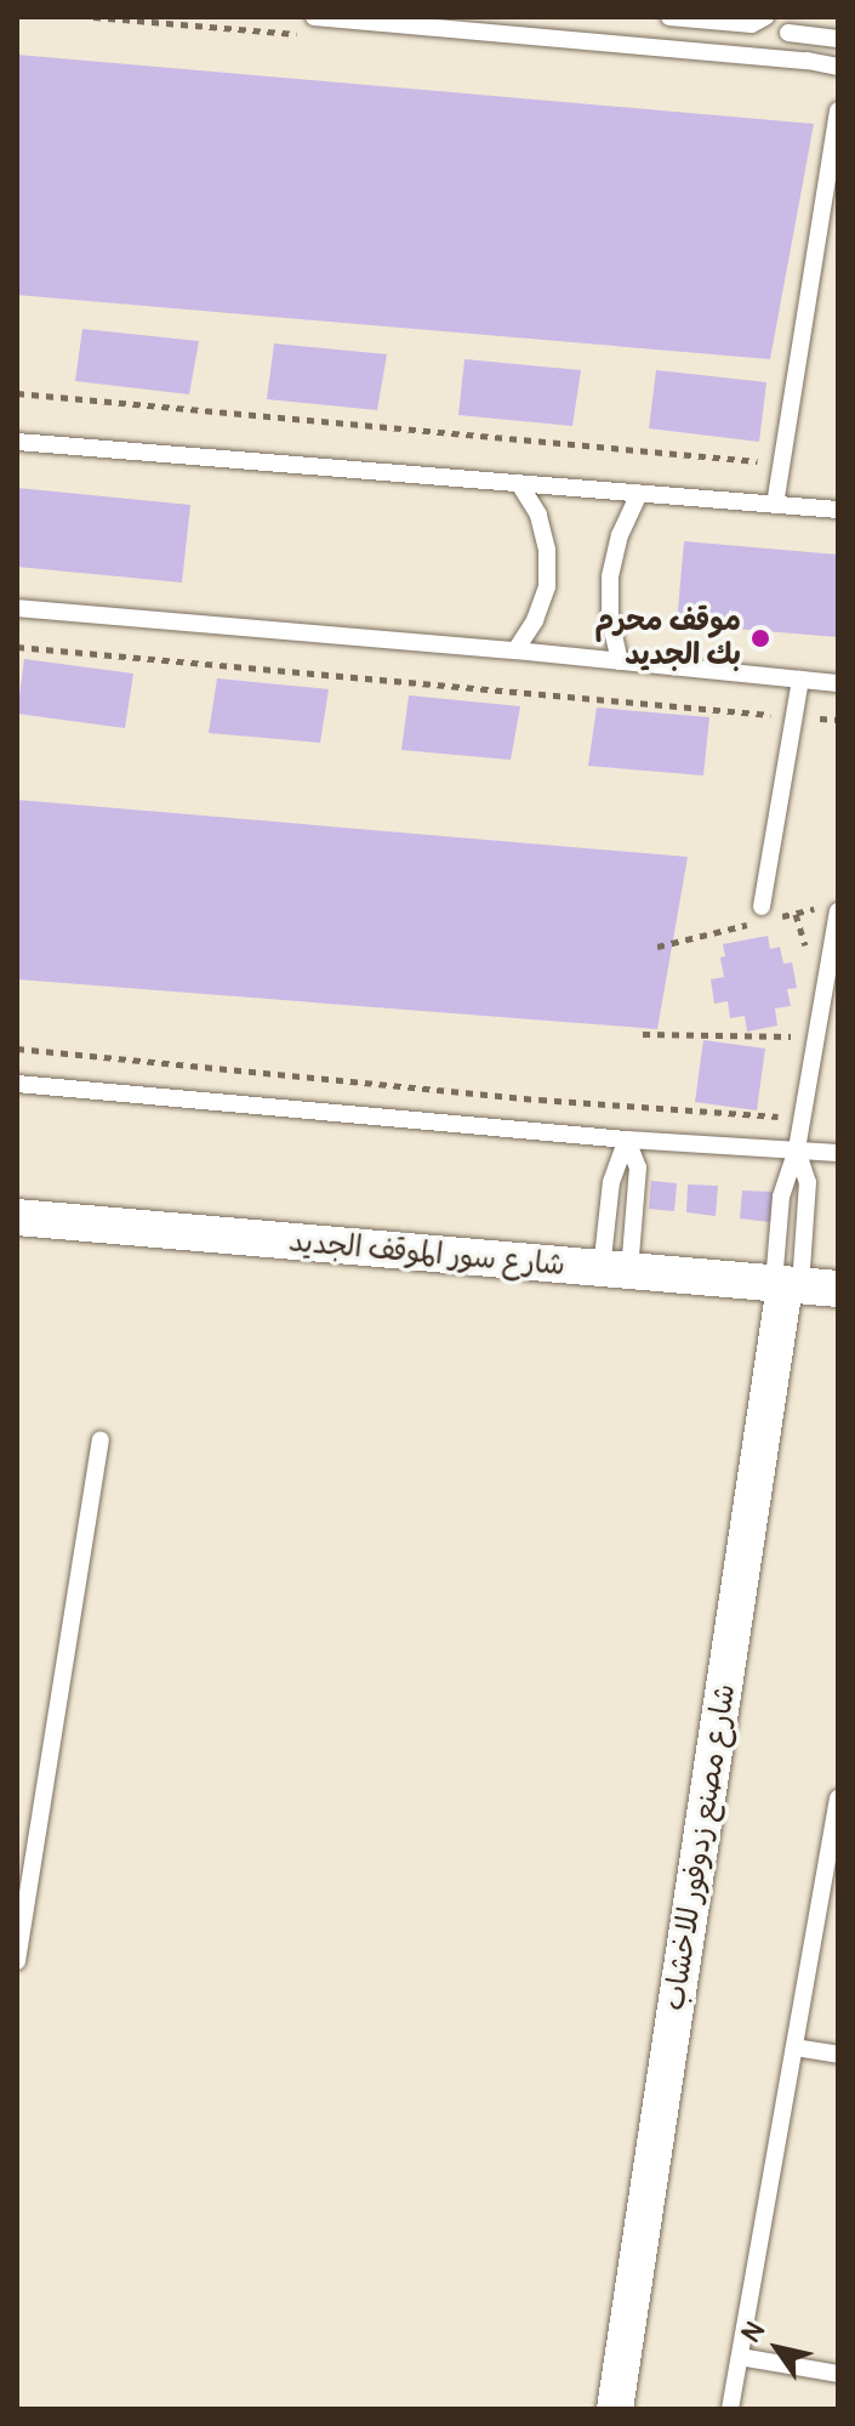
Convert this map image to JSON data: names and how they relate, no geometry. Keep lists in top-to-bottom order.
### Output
{
  "streets": {
    "street": ["شارع سور الموقف الجديد", "شارع مصنع زدوفور للاخشاب"]
  },
  "crossings": [
    ["شارع سور الموقف الجديد", "شارع مصنع زدوفور للاخشاب"]
  ],
  "places": ["موقف محرم بك الجديد"],
  "north": "top left"
}
